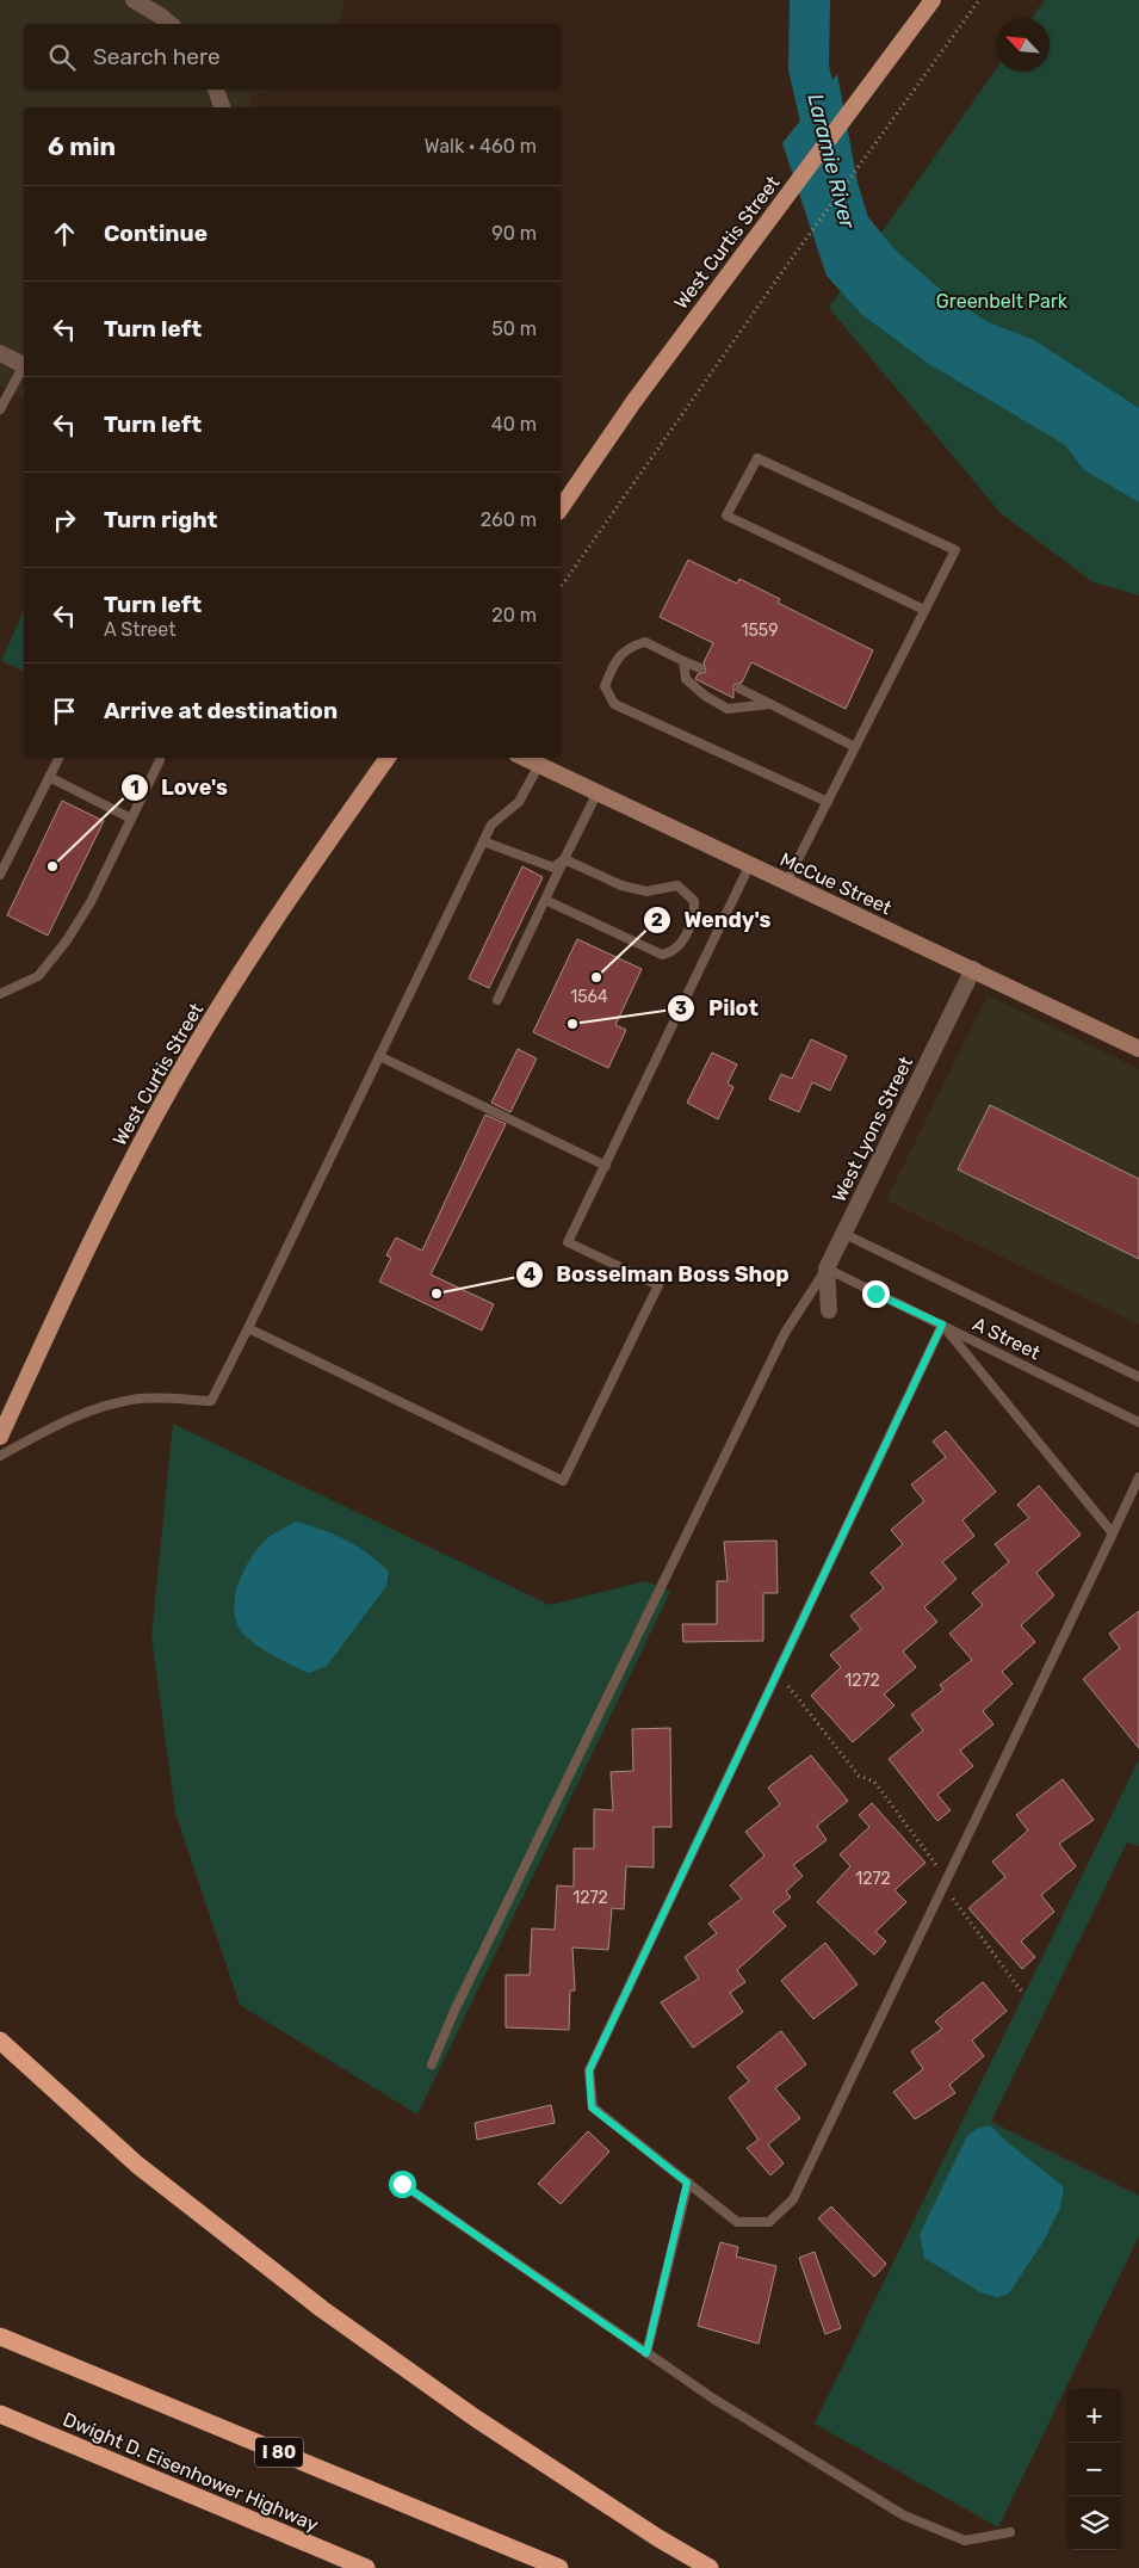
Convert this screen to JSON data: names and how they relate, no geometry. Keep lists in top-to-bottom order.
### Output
{
  "streets": {
    "highway": ["I 80", "Dwight D. Eisenhower Highway"],
    "main road": ["West Curtis Street", "McCue Street"],
    "street": ["West Lyons Street"],
    "lane": ["A Street"]
  },
  "crossings": [
    ["McCue Street", "West Lyons Street"],
    ["West Lyons Street", "A Street"]
  ],
  "water": ["Laramie River"],
  "parks": ["Greenbelt Park"],
  "places": [
    "Love's",
    "Wendy's",
    "Pilot",
    "Bosselman Boss Shop"
  ],
  "house_numbers": [
    "1559",
    "1564",
    "1272",
    "1272",
    "1272"
  ],
  "north": "top left",
  "page": {
    "search": "Search here",
    "heading": ["6 min", "Walk · 460 m"],
    "list": [
      ["Continue", "90 m"],
      ["Turn left", "50 m"],
      ["Turn left", "40 m"],
      ["Turn right", "260 m"],
      ["Turn left", "A Street", "20 m"],
      "Arrive at destination"
    ],
    "map_buttons": ["+", "−"]
  }
}
